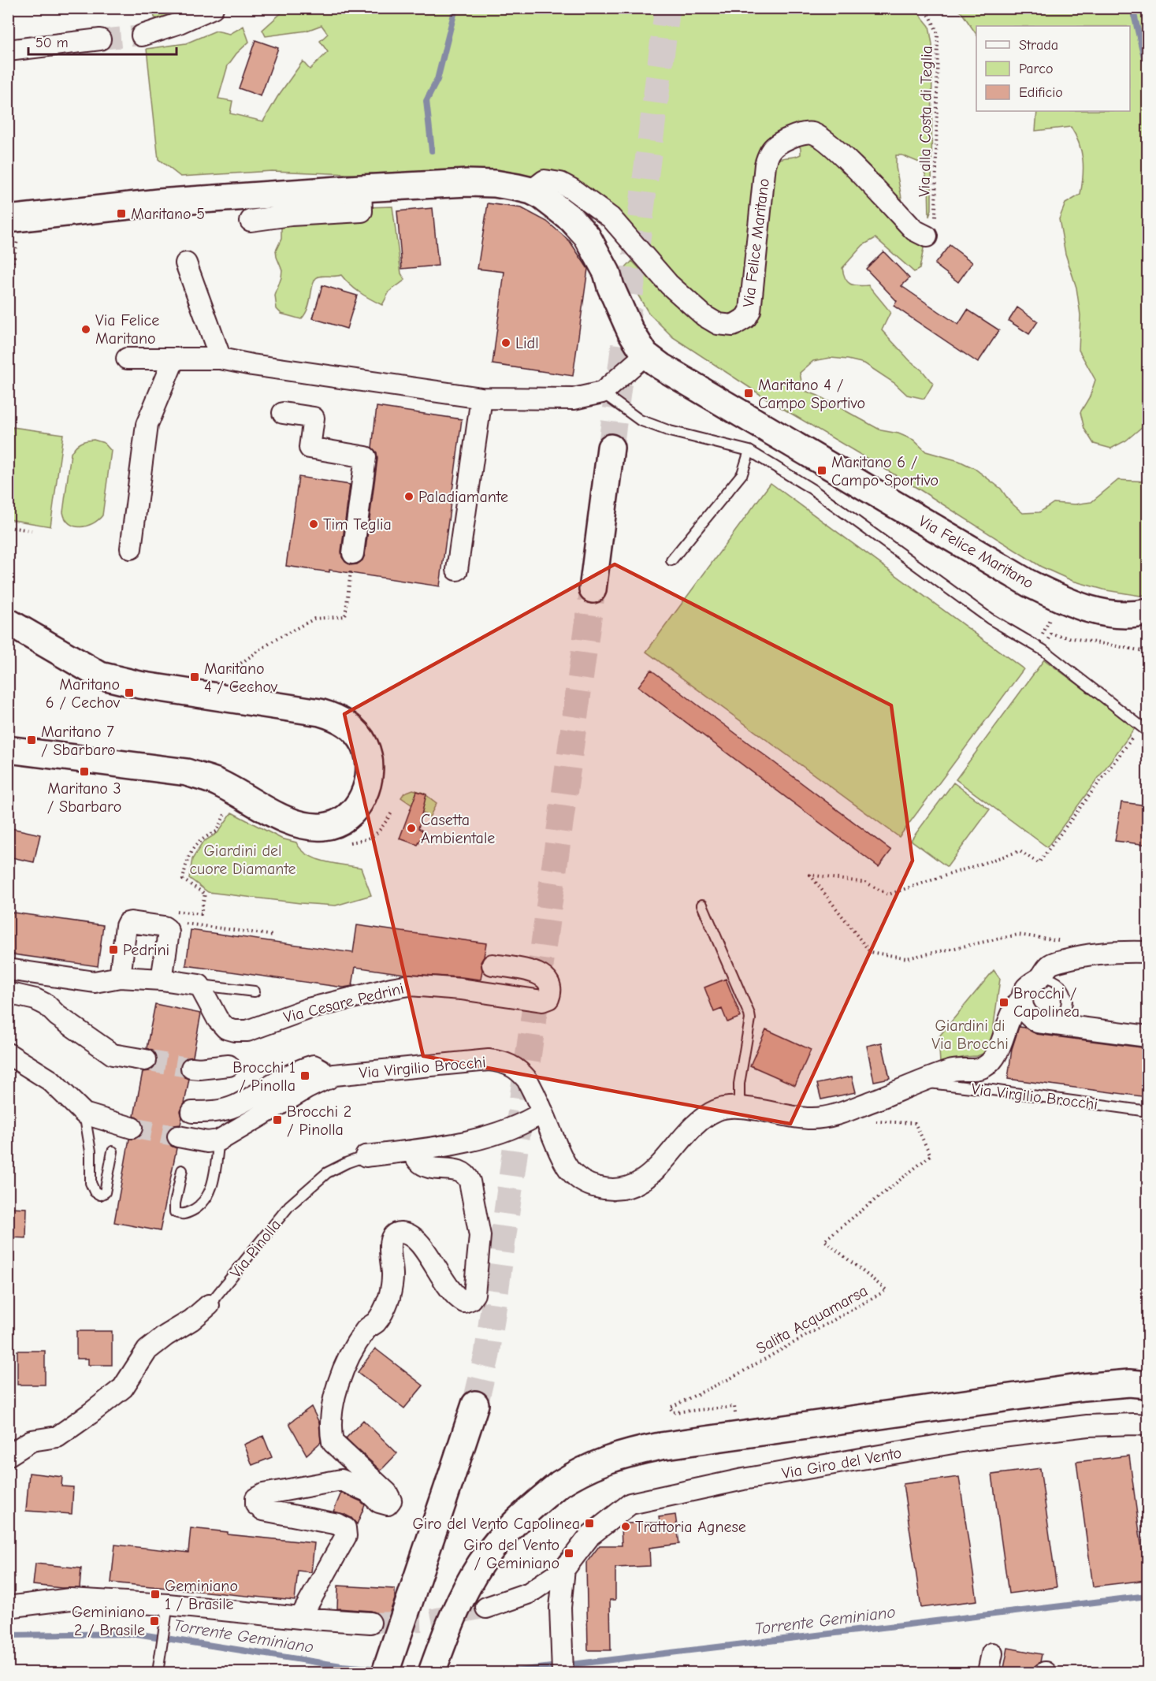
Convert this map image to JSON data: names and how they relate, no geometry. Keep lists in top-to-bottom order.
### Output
{
  "streets": {
    "main road": ["Via Felice Maritano"],
    "street": [
      "Via Cesare Pedrini",
      "Via Virgilio Brocchi",
      "Via Pinolla",
      "Via Giro del Vento"
    ],
    "path": ["Via alla Costa di Teglia", "Salita Acquamarsa"]
  },
  "crossings": [
    ["Via alla Costa di Teglia", "Via Felice Maritano"],
    ["Via Virgilio Brocchi", "Via Pinolla"]
  ],
  "water": ["Torrente Geminiano"],
  "parks": ["Giardini del cuore Diamante", "Giardini di Via Brocchi"],
  "places": {
    "transit": [
      "Maritano 5",
      "Maritano 4 / Campo Sportivo",
      "Maritano 6 / Campo Sportivo",
      "Maritano 4 / Cechov",
      "Maritano 6 / Cechov",
      "Maritano 7 / Sbarbaro",
      "Maritano 3 / Sbarbaro",
      "Pedrini",
      "Brocchi / Capolinea",
      "Brocchi 1 / Pinolla",
      "Brocchi 2 / Pinolla",
      "Giro del Vento Capolinea",
      "Giro del Vento / Geminiano",
      "Geminiano 1 / Brasile",
      "Geminiano 2 / Brasile"
    ],
    "other": [
      "Via Felice Maritano",
      "Lidl",
      "Paladiamante",
      "Tim Teglia",
      "Casetta Ambientale",
      "Trattoria Agnese"
    ]
  },
  "legend": ["Strada", "Parco", "Edificio"],
  "scale_bar": "50 m"
}
